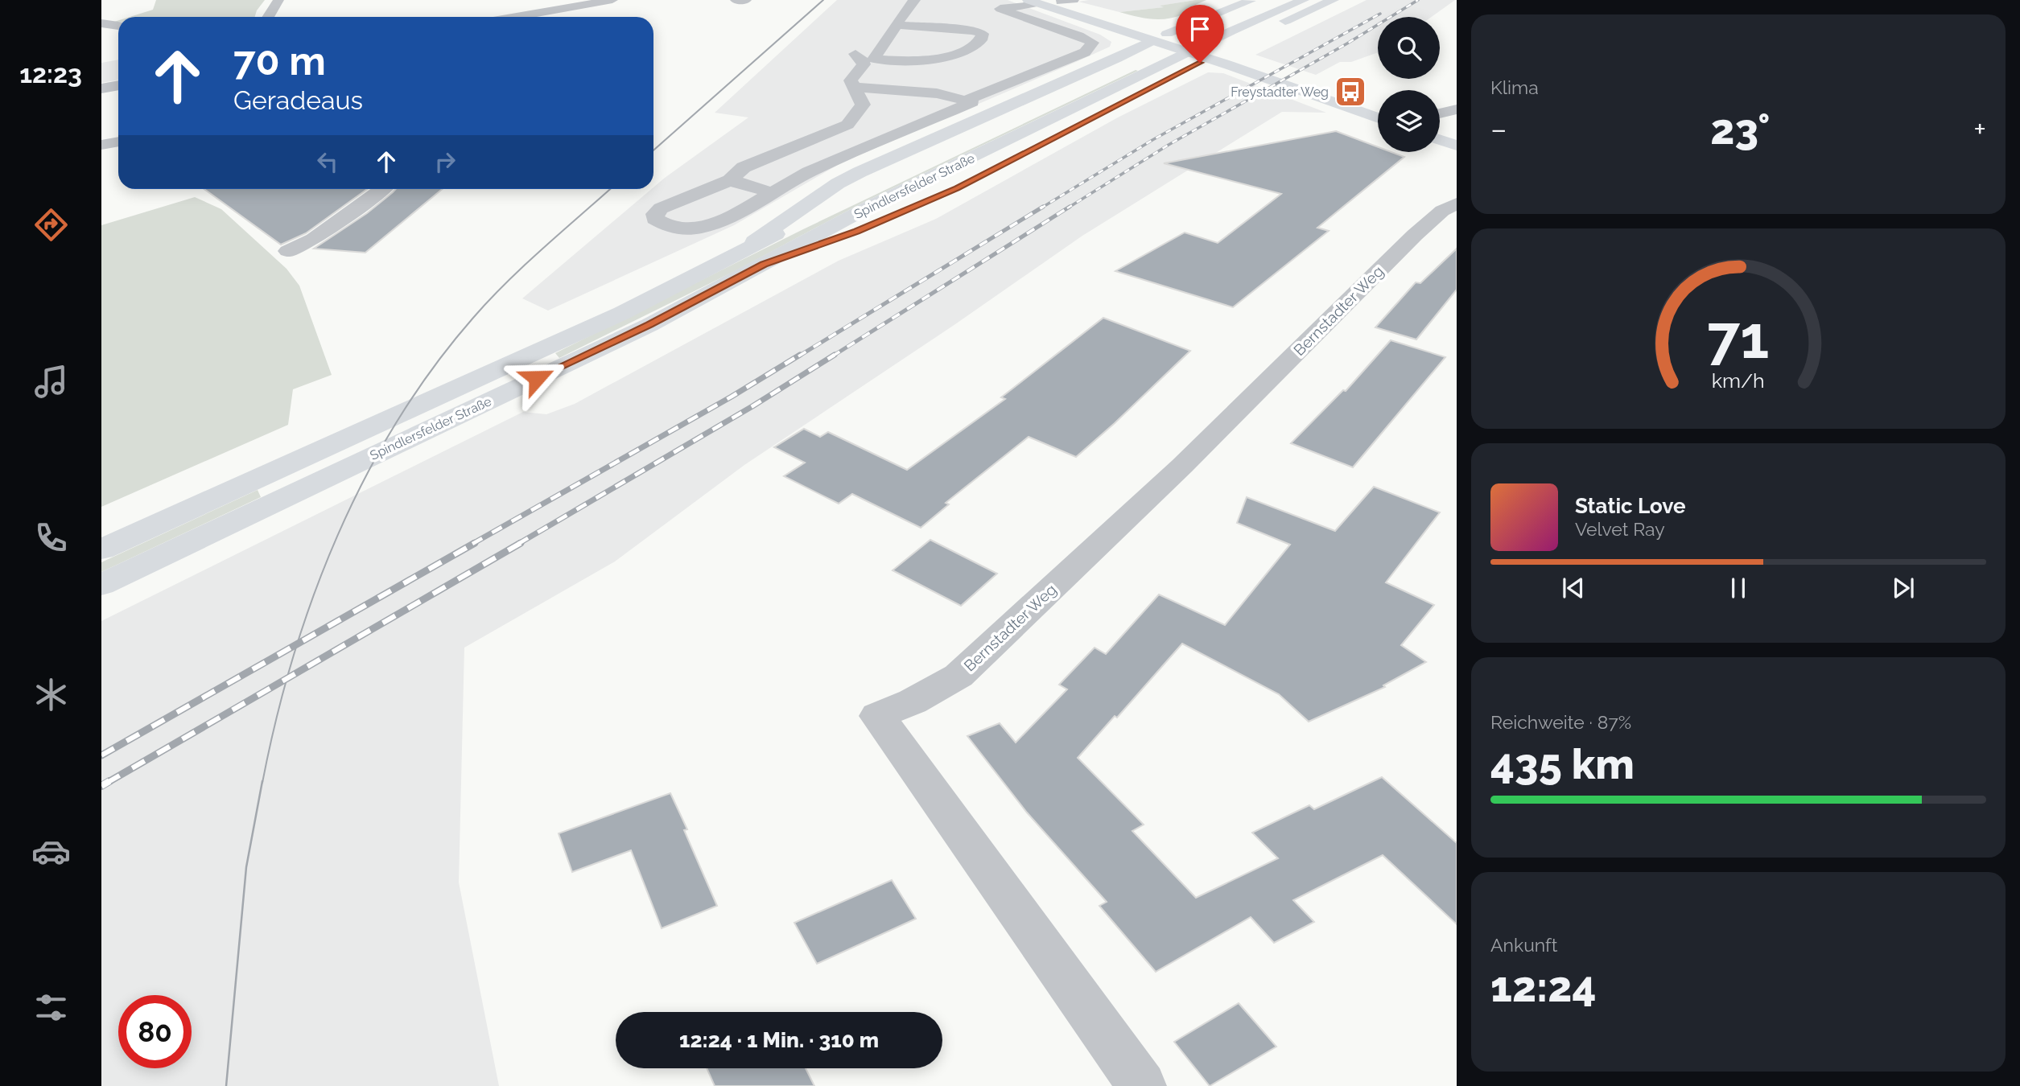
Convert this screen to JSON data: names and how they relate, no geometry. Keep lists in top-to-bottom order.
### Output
{
  "streets": {
    "main road": ["Spindlersfelder Straße"],
    "street": ["Bernstadter Weg"]
  },
  "places": {
    "bus stop": ["Freystadter Weg"]
  },
  "page": {
    "tabs": "12:23",
    "tile": [
      "Klima",
      ["Reichweite · 87%", "435 km"],
      ["Ankunft", "12:24"]
    ],
    "turn": ["70 m", "Geradeaus"],
    "heat": ["−", "23°", "+"],
    "song": ["Static Love", "Velvet Ray"],
    "limit": "80",
    "trip": "12:24 · 1 Min. · 310 m",
    "gauge": ["71", "km/h"]
  }
}
